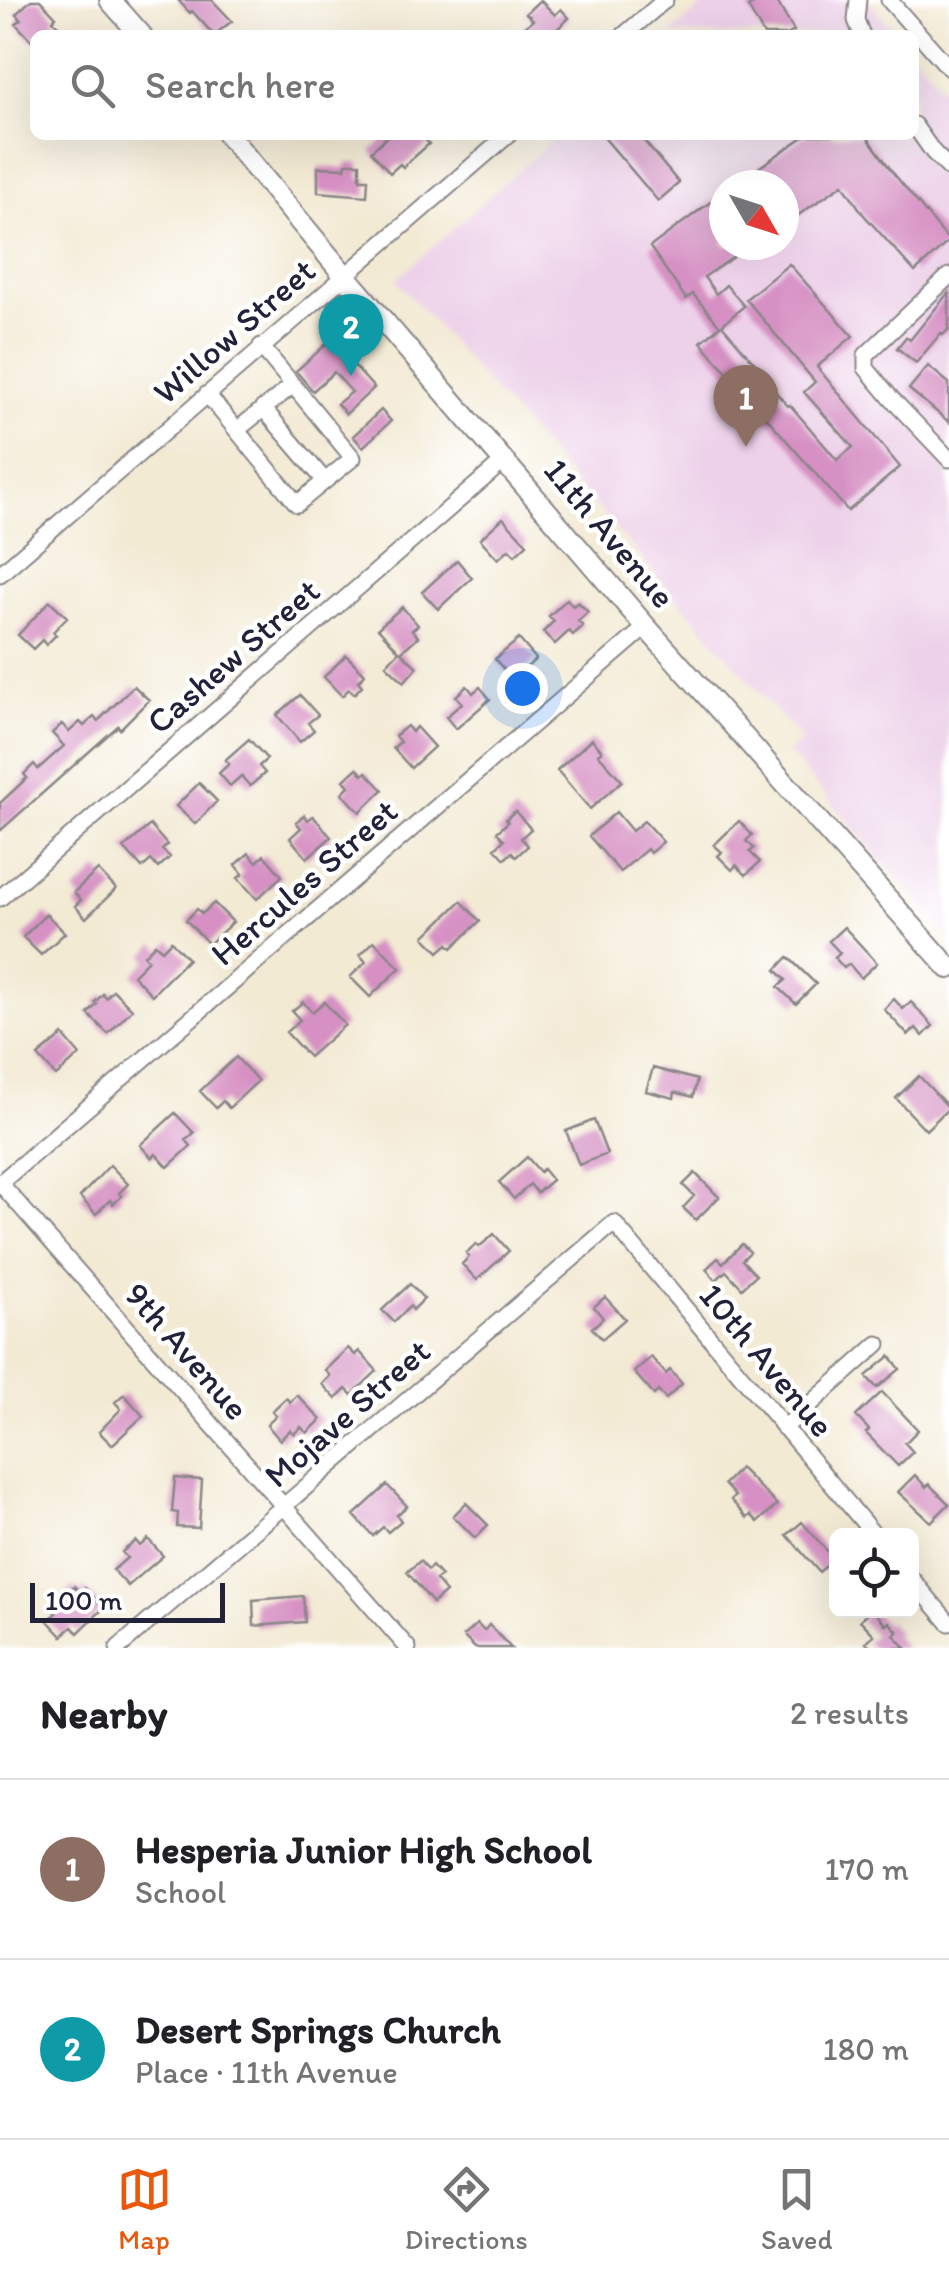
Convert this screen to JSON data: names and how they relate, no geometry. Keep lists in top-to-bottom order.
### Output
{
  "streets": {
    "main road": ["11th Avenue"],
    "street": [
      "Willow Street",
      "Cashew Street",
      "Hercules Street",
      "9th Avenue",
      "10th Avenue",
      "Mojave Street"
    ]
  },
  "crossings": [
    ["Willow Street", "11th Avenue"],
    ["11th Avenue", "Cashew Street"],
    ["11th Avenue", "Hercules Street"],
    ["Hercules Street", "9th Avenue"],
    ["9th Avenue", "Mojave Street"],
    ["10th Avenue", "Mojave Street"]
  ],
  "scale_bar": "100 m",
  "north": "bottom right",
  "page": {
    "search": "Search here",
    "pins": ["2", "1"],
    "scale": "100 m",
    "heading": ["Nearby", "2 results"],
    "list": [
      {
        "mark": "1",
        "name": "Hesperia Junior High School",
        "note": "School",
        "value": "170 m"
      },
      {
        "mark": "2",
        "name": "Desert Springs Church",
        "note": "Place · 11th Avenue",
        "value": "180 m"
      }
    ],
    "nav": ["Map", "Directions", "Saved"]
  }
}
